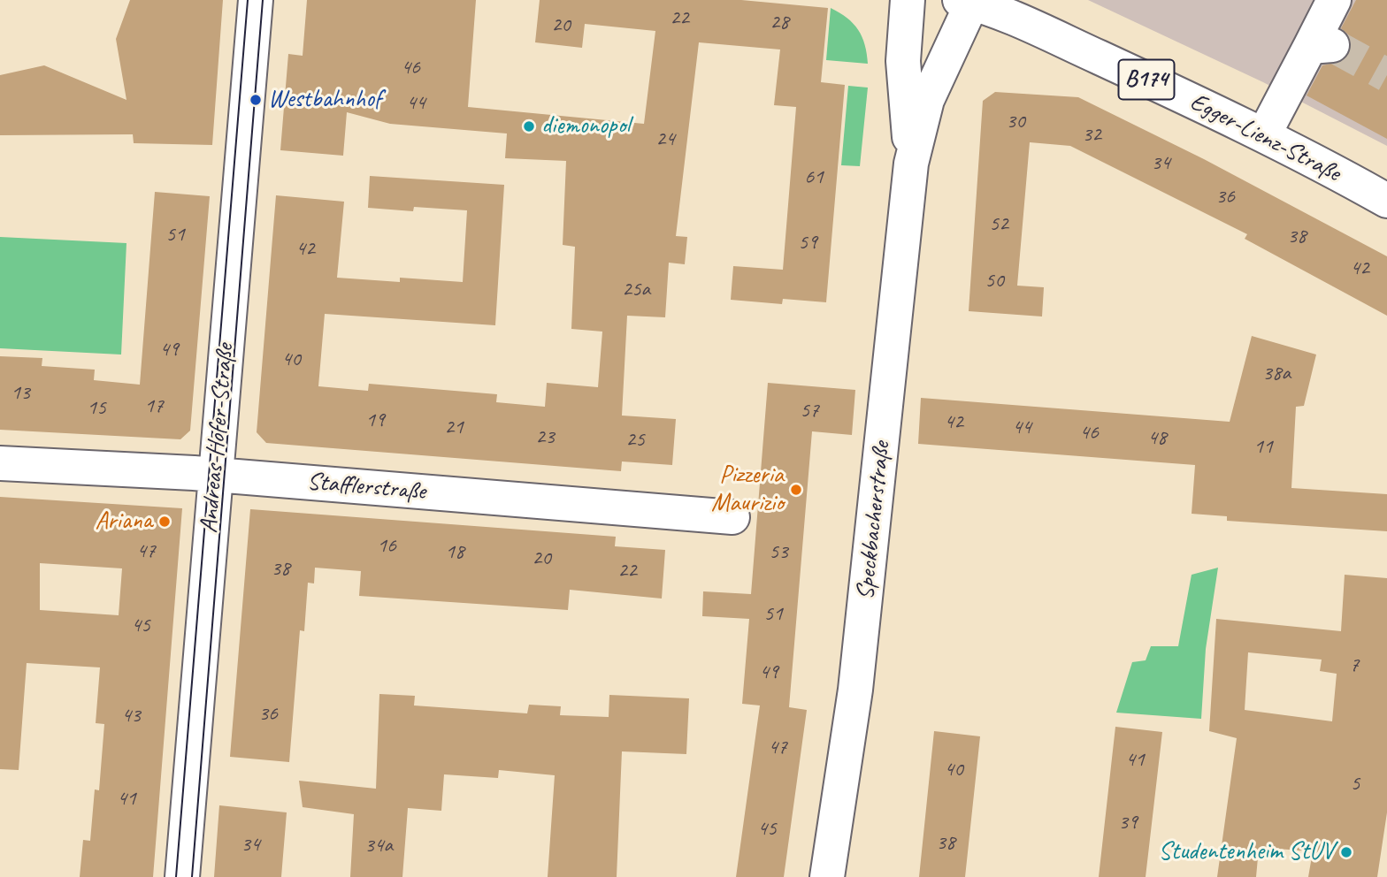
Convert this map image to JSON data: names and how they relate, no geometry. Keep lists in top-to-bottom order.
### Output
{
  "streets": {
    "street": [
      "B174",
      "Egger-Lienz-Straße",
      "Andreas-Hofer-Straße",
      "Stafflerstraße",
      "Speckbacherstraße"
    ]
  },
  "crossings": [
    ["Egger-Lienz-Straße", "Speckbacherstraße"],
    ["Andreas-Hofer-Straße", "Stafflerstraße"]
  ],
  "places": [
    "Westbahnhof",
    "diemonopol",
    "Pizzeria Maurizio",
    "Ariana",
    "Studentenheim StUV"
  ],
  "house_numbers": [
    "22",
    "28",
    "20",
    "46",
    "44",
    "30",
    "32",
    "24",
    "34",
    "61",
    "36",
    "52",
    "51",
    "38",
    "59",
    "42",
    "42",
    "50",
    "25a",
    "49",
    "40",
    "38a",
    "13",
    "17",
    "15",
    "57",
    "19",
    "42",
    "21",
    "44",
    "46",
    "23",
    "48",
    "25",
    "11",
    "16",
    "47",
    "18",
    "53",
    "20",
    "38",
    "22",
    "51",
    "45",
    "7",
    "49",
    "36",
    "43",
    "47",
    "41",
    "40",
    "5",
    "41",
    "39",
    "45",
    "38",
    "34",
    "34a"
  ]
}
